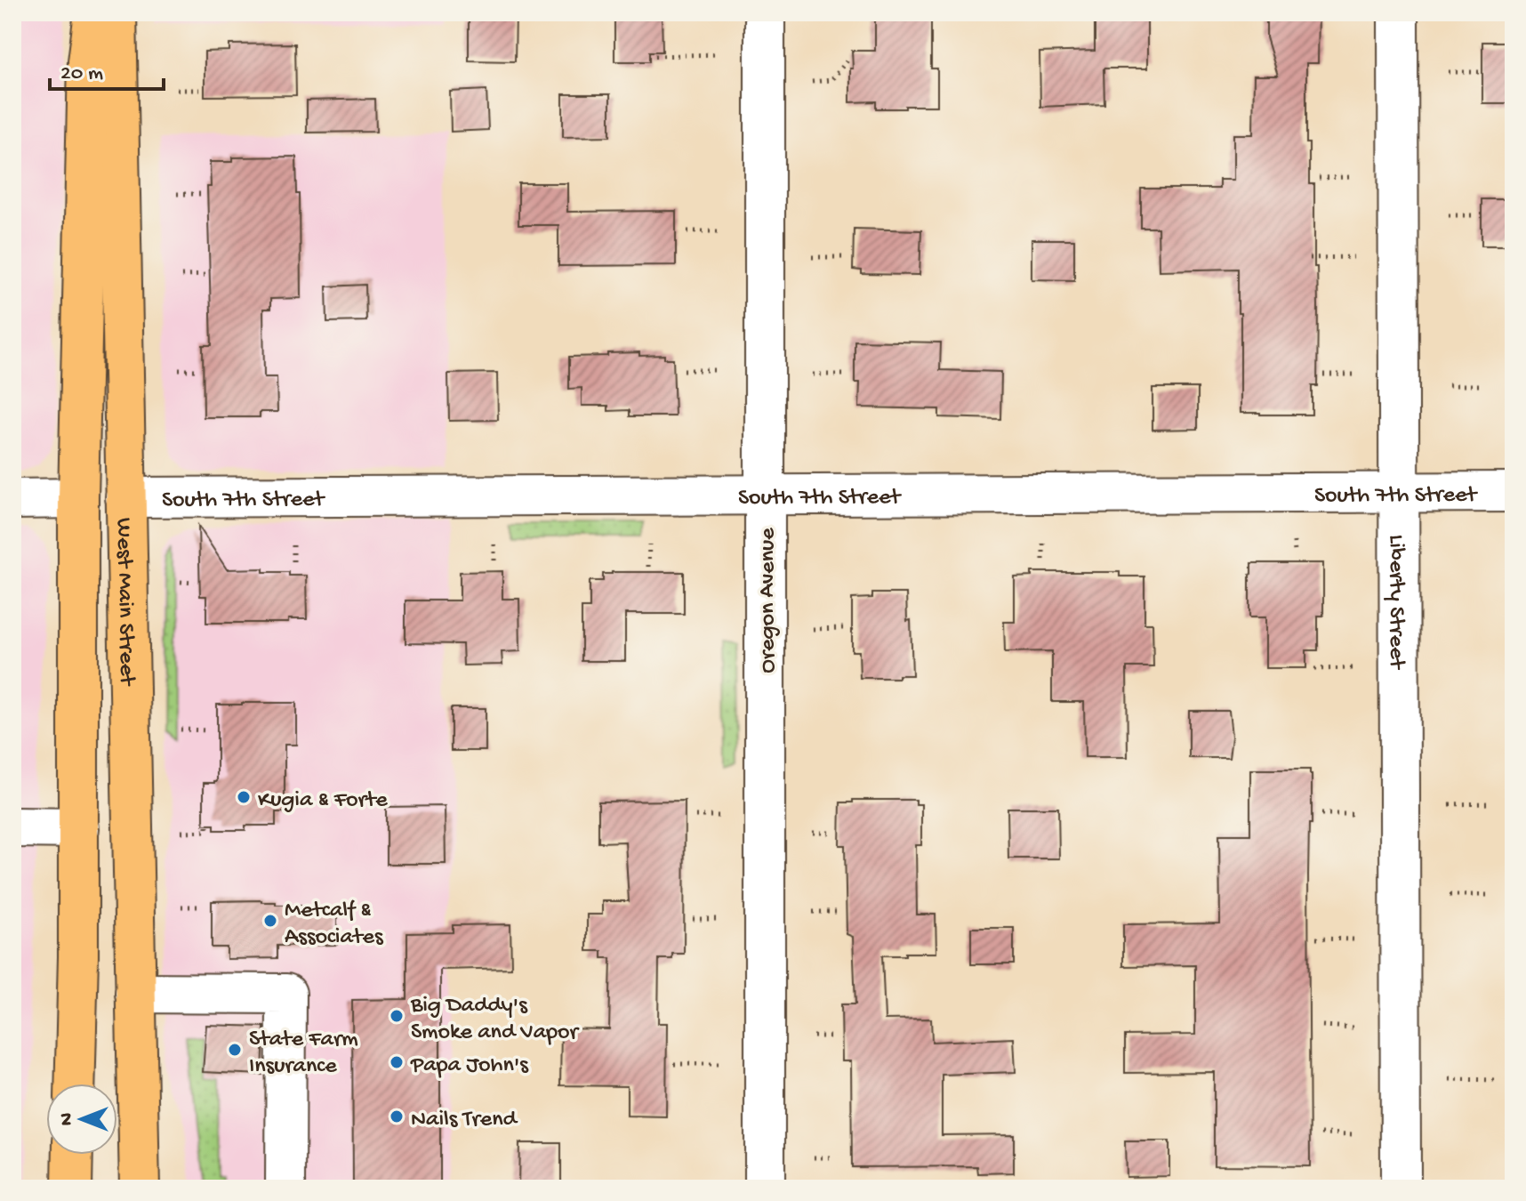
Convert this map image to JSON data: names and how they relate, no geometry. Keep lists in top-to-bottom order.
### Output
{
  "streets": {
    "main road": ["West Main Street"],
    "street": ["South 7th Street", "Oregon Avenue", "Liberty Street"]
  },
  "crossings": [
    ["South 7th Street", "West Main Street"],
    ["South 7th Street", "Oregon Avenue"],
    ["South 7th Street", "Liberty Street"]
  ],
  "places": [
    "Kugia & Forte",
    "Metcalf & Associates",
    "Big Daddy's Smoke and Vapor",
    "State Farm Insurance",
    "Papa John's",
    "Nails Trend"
  ],
  "scale_bar": "20 m",
  "north": "left"
}
